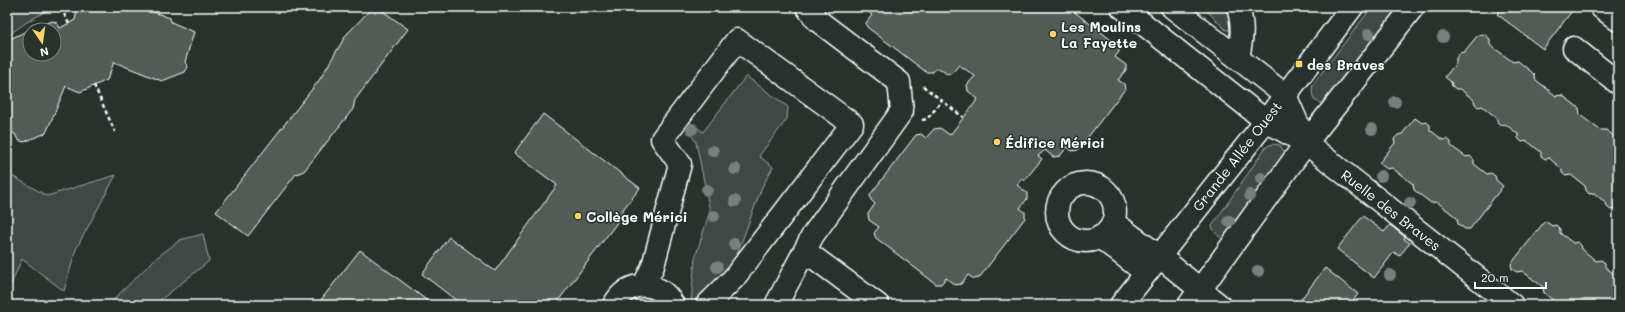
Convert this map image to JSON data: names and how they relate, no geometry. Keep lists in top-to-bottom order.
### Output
{
  "streets": {
    "main road": ["Grande Allée Ouest", "Ruelle des Braves"]
  },
  "crossings": [
    ["Grande Allée Ouest", "Ruelle des Braves"]
  ],
  "places": {
    "other": ["Les Moulins La Fayette", "Édifice Mérici", "Collège Mérici"],
    "transit": ["des Braves"]
  },
  "scale_bar": "20 m",
  "north": "bottom"
}
